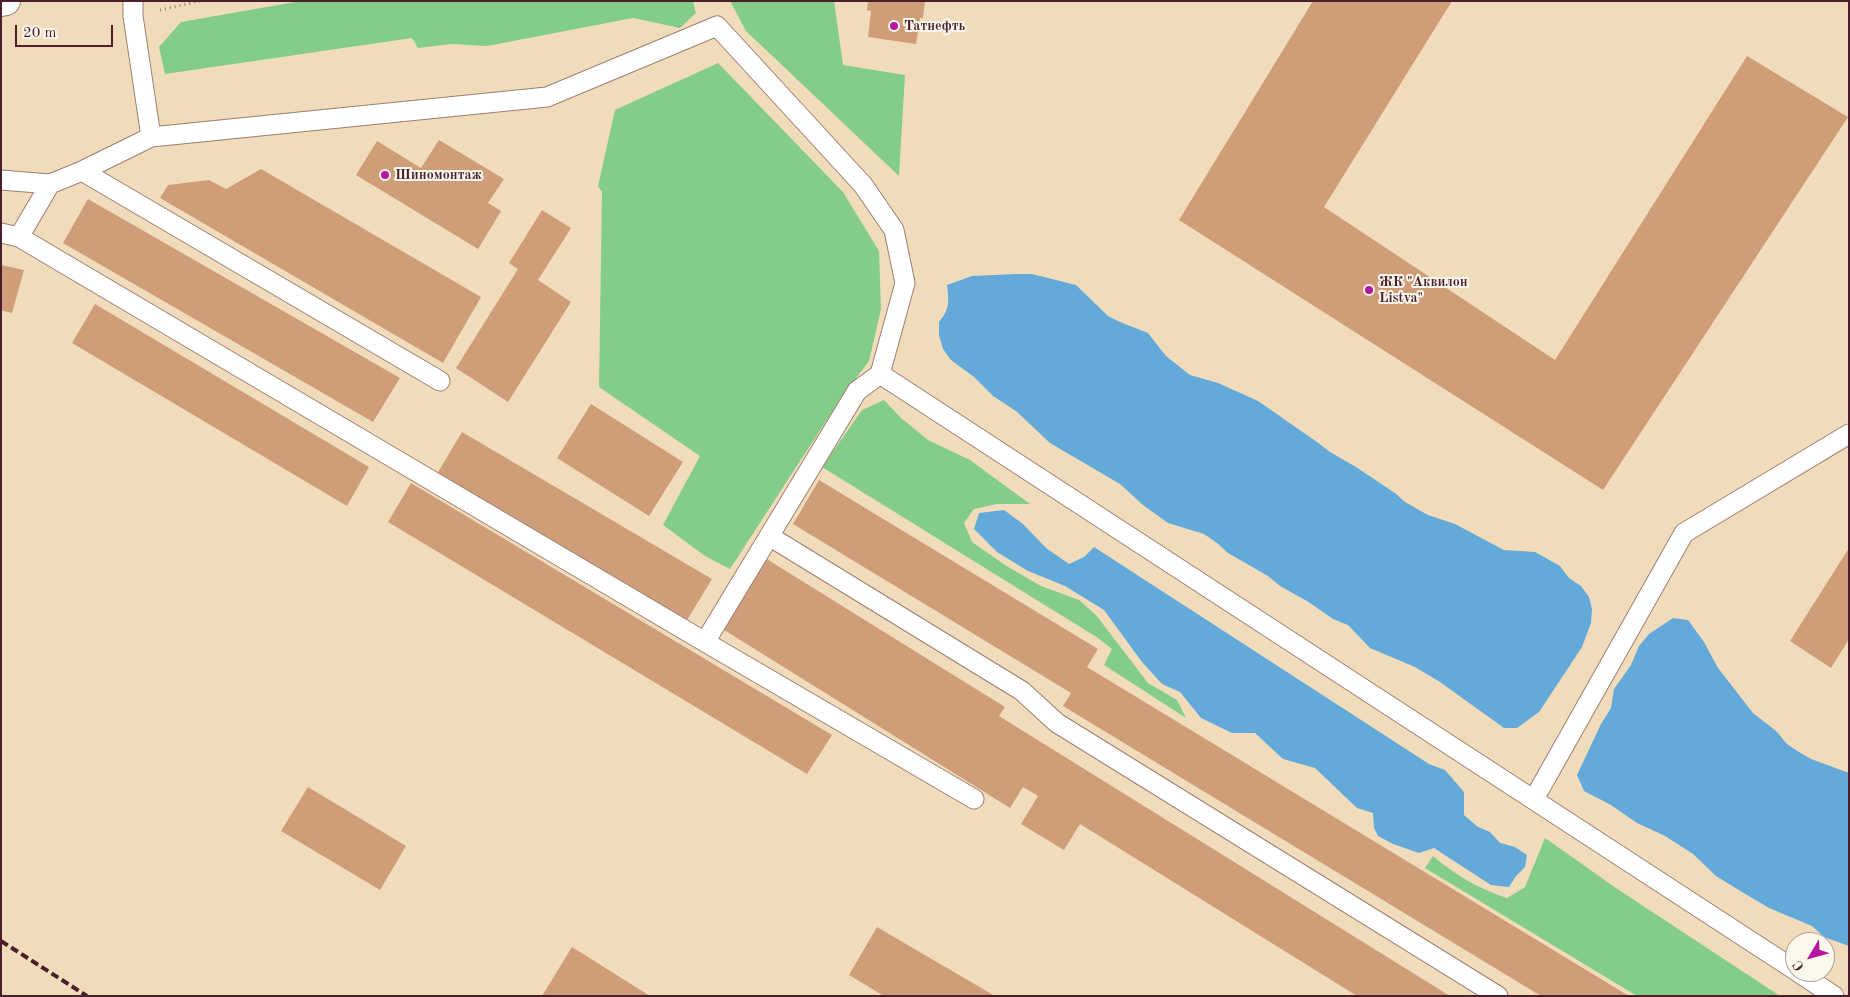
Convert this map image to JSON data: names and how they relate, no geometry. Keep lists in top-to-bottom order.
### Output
{
  "places": ["Татнефть", "Шиномонтаж", "ЖК \"Аквилон Listva\""],
  "scale_bar": "20 m",
  "north": "bottom left"
}
